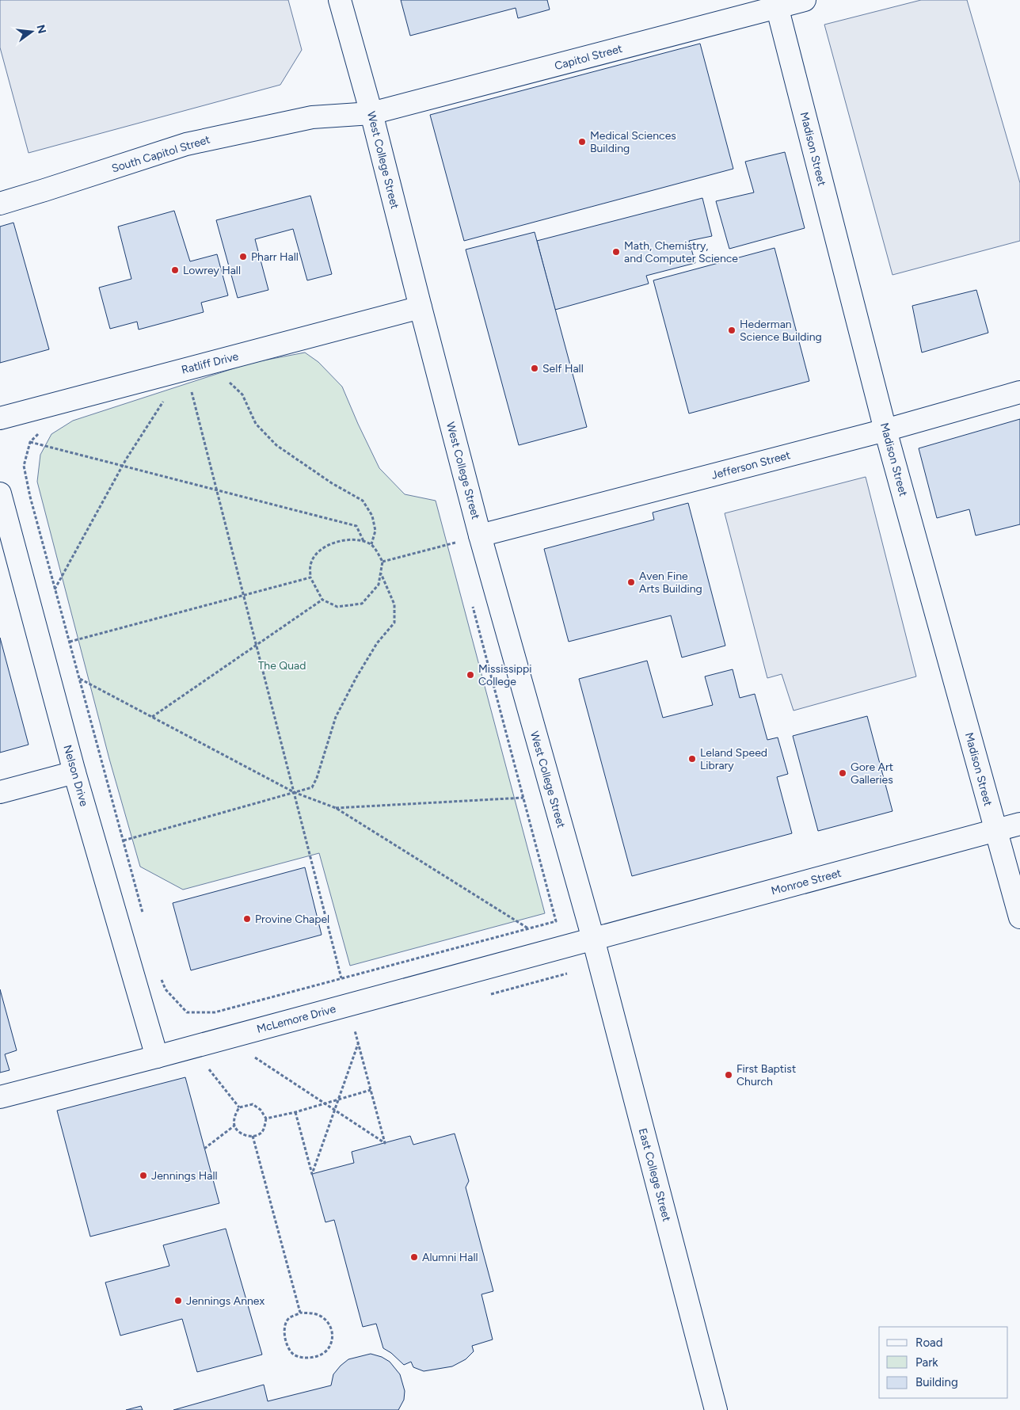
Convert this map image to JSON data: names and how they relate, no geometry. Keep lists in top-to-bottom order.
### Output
{
  "streets": {
    "street": [
      "Capitol Street",
      "Madison Street",
      "South Capitol Street",
      "West College Street",
      "Ratliff Drive",
      "Jefferson Street",
      "Nelson Drive",
      "Monroe Street",
      "McLemore Drive",
      "East College Street"
    ]
  },
  "crossings": [
    ["Capitol Street", "Madison Street"],
    ["Capitol Street", "South Capitol Street"],
    ["Capitol Street", "West College Street"],
    ["Madison Street", "Jefferson Street"],
    ["Madison Street", "Monroe Street"],
    ["South Capitol Street", "West College Street"],
    ["West College Street", "Ratliff Drive"],
    ["West College Street", "Jefferson Street"],
    ["West College Street", "Monroe Street"],
    ["West College Street", "McLemore Drive"],
    ["West College Street", "East College Street"],
    ["Nelson Drive", "McLemore Drive"],
    ["Monroe Street", "McLemore Drive"],
    ["Monroe Street", "East College Street"],
    ["McLemore Drive", "East College Street"]
  ],
  "parks": ["The Quad"],
  "places": [
    "Medical Sciences Building",
    "Math, Chemistry, and Computer Science",
    "Pharr Hall",
    "Lowrey Hall",
    "Hederman Science Building",
    "Self Hall",
    "Aven Fine Arts Building",
    "Mississippi College",
    "Leland Speed Library",
    "Gore Art Galleries",
    "Provine Chapel",
    "First Baptist Church",
    "Jennings Hall",
    "Alumni Hall",
    "Jennings Annex"
  ],
  "legend": ["Road", "Park", "Building"],
  "north": "right"
}
